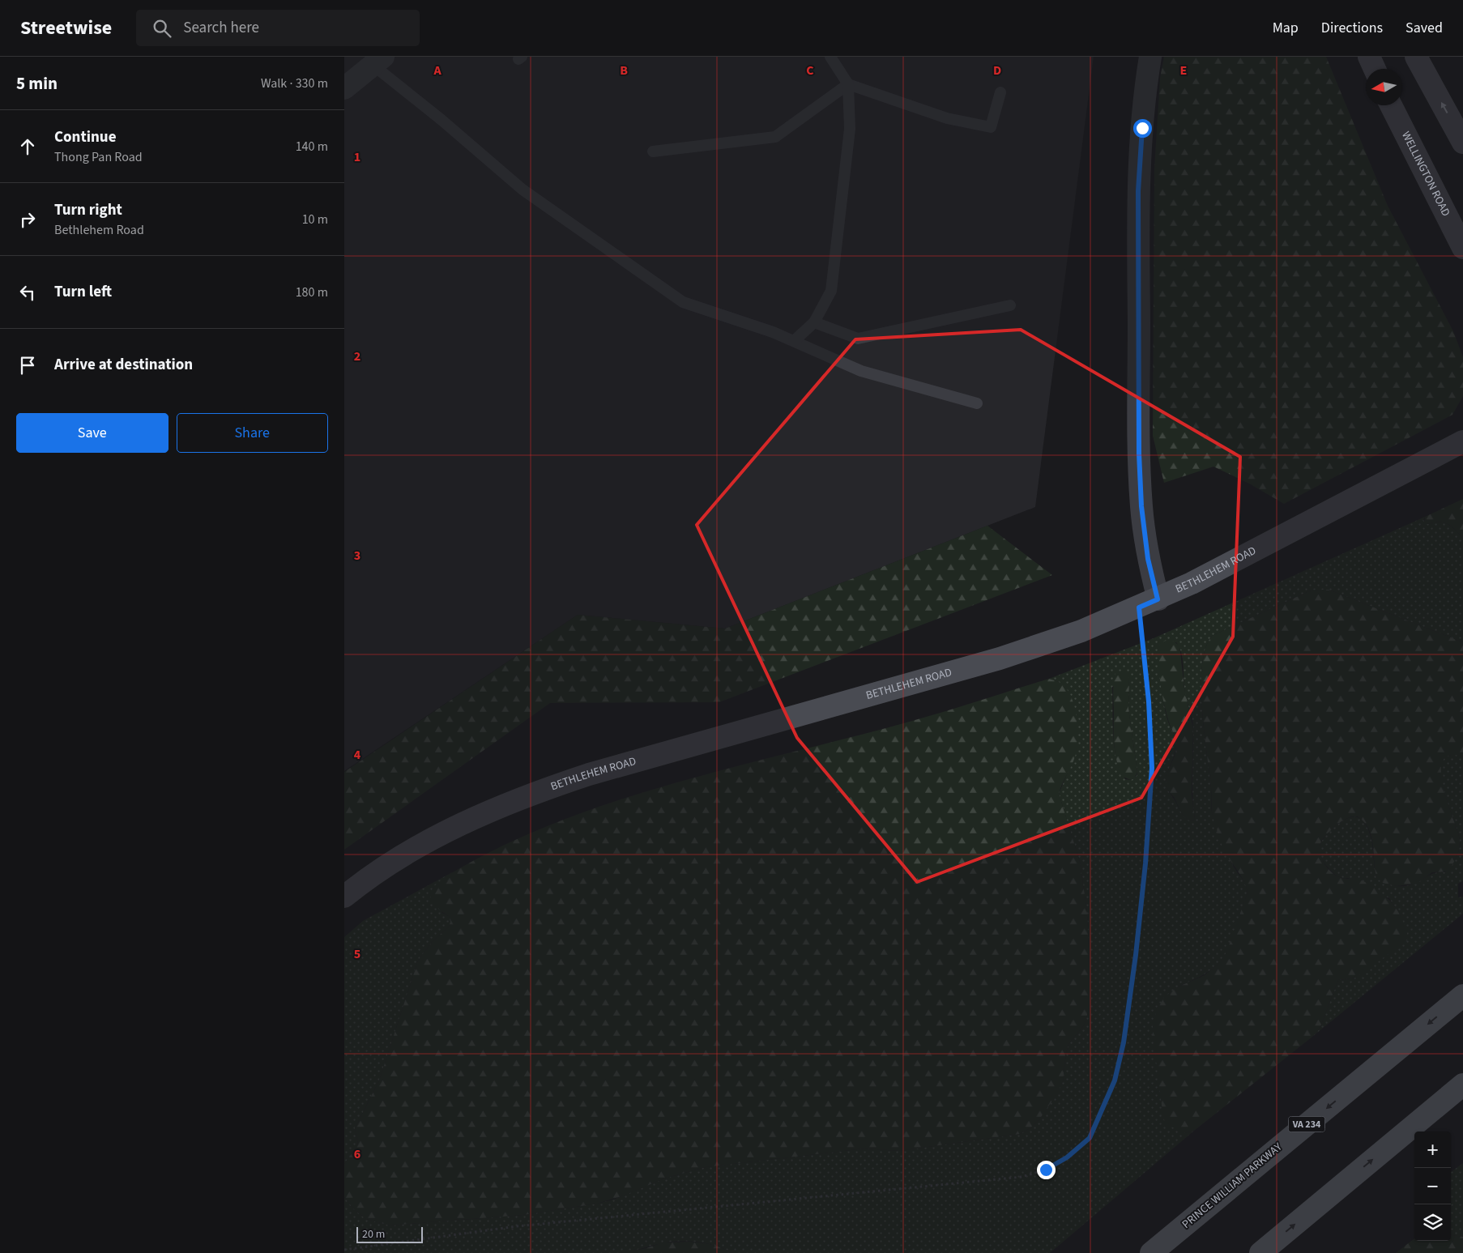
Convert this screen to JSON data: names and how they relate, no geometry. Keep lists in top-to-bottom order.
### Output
{
  "streets": {
    "highway": ["VA 234", "PRINCE WILLIAM PARKWAY"],
    "street": ["WELLINGTON ROAD", "BETHLEHEM ROAD"]
  },
  "scale_bar": "20 m",
  "north": "left",
  "page": {
    "header": "Streetwise",
    "search": "Search here",
    "nav": ["Map", "Directions", "Saved"],
    "heading": ["5 min", "Walk · 330 m"],
    "list": [
      ["Continue", "Thong Pan Road", "140 m"],
      ["Turn right", "Bethlehem Road", "10 m"],
      ["Turn left", "180 m"],
      "Arrive at destination"
    ],
    "buttons": ["Save", "Share"],
    "map_buttons": ["+", "−"],
    "scale": "20 m"
  },
  "grid": {
    "columns": [
      "A",
      "B",
      "C",
      "D",
      "E"
    ],
    "rows": [
      "1",
      "2",
      "3",
      "4",
      "5",
      "6"
    ]
  }
}
